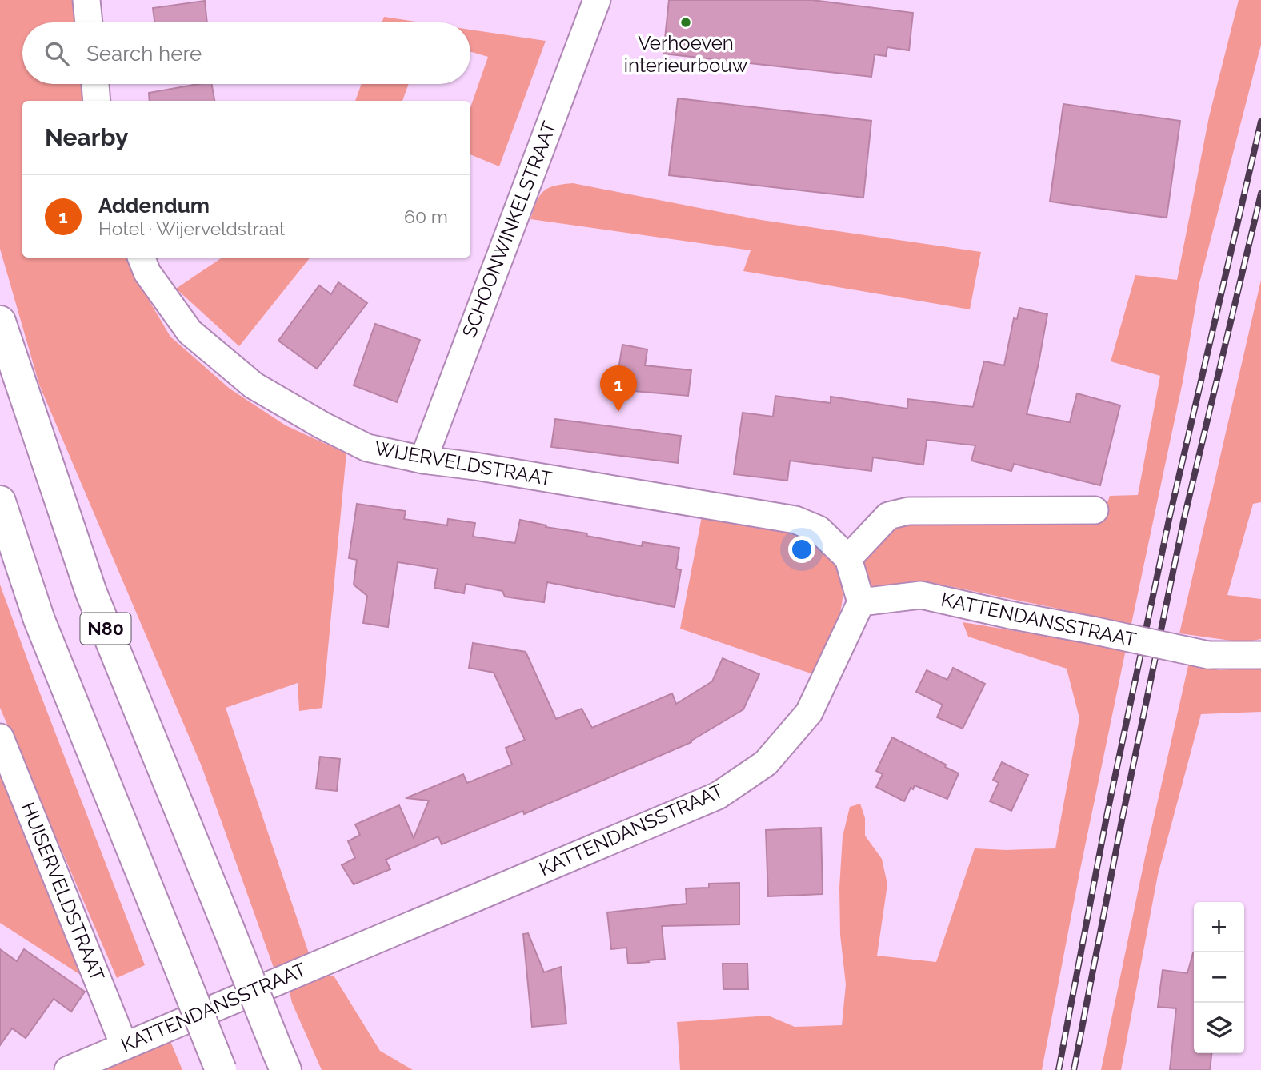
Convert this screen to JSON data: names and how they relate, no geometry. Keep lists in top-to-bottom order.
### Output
{
  "streets": {
    "highway": ["N80"],
    "street": [
      "SCHOONWINKELSTRAAT",
      "WIJERVELDSTRAAT",
      "KATTENDANSSTRAAT",
      "HUISERVELDSTRAAT"
    ]
  },
  "crossings": [
    ["SCHOONWINKELSTRAAT", "WIJERVELDSTRAAT"],
    ["WIJERVELDSTRAAT", "KATTENDANSSTRAAT"],
    ["KATTENDANSSTRAAT", "HUISERVELDSTRAAT"]
  ],
  "places": ["Verhoeven interieurbouw"],
  "page": {
    "search": "Search here",
    "heading": "Nearby",
    "list": [
      {
        "mark": "1",
        "name": "Addendum",
        "note": "Hotel · Wijerveldstraat",
        "value": "60 m"
      }
    ],
    "pins": "1",
    "map_buttons": ["+", "−"]
  }
}
